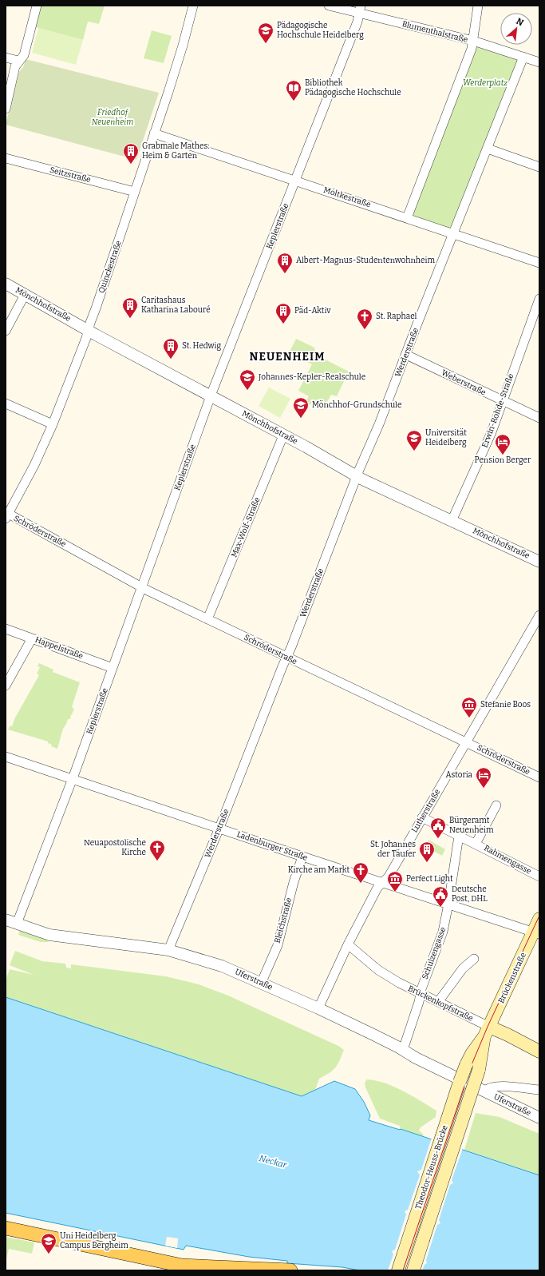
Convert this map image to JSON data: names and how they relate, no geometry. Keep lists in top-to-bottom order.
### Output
{
  "streets": {
    "main road": ["Brückenstraße", "Brückenkopfstraße", "Theodor-Heuss-Brücke"],
    "street": [
      "Blumenthalstraße",
      "Seitzstraße",
      "Moltkestraße",
      "Keplerstraße",
      "Quinckestraße",
      "Mönchhofstraße",
      "Werderstraße",
      "Weberstraße",
      "Erwin-Rohde-Straße",
      "Max-Wolf-Straße",
      "Schröderstraße",
      "Happelstraße",
      "Lutherstraße",
      "Ladenburger Straße",
      "Rahmengasse",
      "Bleichstraße",
      "Schulzengasse",
      "Uferstraße"
    ]
  },
  "crossings": [
    ["Blumenthalstraße", "Keplerstraße"],
    ["Seitzstraße", "Quinckestraße"],
    ["Moltkestraße", "Keplerstraße"],
    ["Moltkestraße", "Quinckestraße"],
    ["Moltkestraße", "Werderstraße"],
    ["Keplerstraße", "Mönchhofstraße"],
    ["Keplerstraße", "Schröderstraße"],
    ["Keplerstraße", "Happelstraße"],
    ["Keplerstraße", "Ladenburger Straße"],
    ["Keplerstraße", "Uferstraße"],
    ["Quinckestraße", "Mönchhofstraße"],
    ["Quinckestraße", "Schröderstraße"],
    ["Mönchhofstraße", "Werderstraße"],
    ["Mönchhofstraße", "Erwin-Rohde-Straße"],
    ["Mönchhofstraße", "Max-Wolf-Straße"],
    ["Werderstraße", "Weberstraße"],
    ["Werderstraße", "Schröderstraße"],
    ["Werderstraße", "Ladenburger Straße"],
    ["Werderstraße", "Uferstraße"],
    ["Weberstraße", "Erwin-Rohde-Straße"],
    ["Max-Wolf-Straße", "Schröderstraße"],
    ["Schröderstraße", "Lutherstraße"],
    ["Lutherstraße", "Ladenburger Straße"],
    ["Lutherstraße", "Rahmengasse"],
    ["Lutherstraße", "Uferstraße"],
    ["Lutherstraße", "Brückenkopfstraße"],
    ["Ladenburger Straße", "Bleichstraße"],
    ["Ladenburger Straße", "Schulzengasse"],
    ["Ladenburger Straße", "Brückenstraße"],
    ["Rahmengasse", "Schulzengasse"],
    ["Bleichstraße", "Uferstraße"],
    ["Schulzengasse", "Uferstraße"],
    ["Schulzengasse", "Brückenkopfstraße"],
    ["Brückenstraße", "Brückenkopfstraße"],
    ["Brückenstraße", "Theodor-Heuss-Brücke"]
  ],
  "districts": ["NEUENHEIM"],
  "water": ["Neckar"],
  "parks": ["Werderplatz", "Friedhof Neuenheim"],
  "places": {
    "school or university": [
      "Pädagogische Hochschule Heidelberg",
      "Johannes-Kepler-Realschule",
      "Mönchhof-Grundschule",
      "Universität Heidelberg",
      "Uni Heidelberg Campus Bergheim"
    ],
    "library": ["Bibliothek Pädagogische Hochschule"],
    "building": [
      "Grabmale Mathes: Heim & Garten",
      "Albert-Magnus-Studentenwohnheim",
      "Caritashaus Katharina Labouré",
      "Päd-Aktiv",
      "St. Hedwig",
      "St. Johannes der Täufer"
    ],
    "church": ["St. Raphael", "Neuapostolische Kirche", "Kirche am Markt"],
    "hotel": ["Pension Berger", "Astoria"],
    "museum": ["Stefanie Boos", "Perfect Light"],
    "public building": ["Bürgeramt Neuenheim", "Deutsche Post, DHL"]
  },
  "north": "top right"
}
